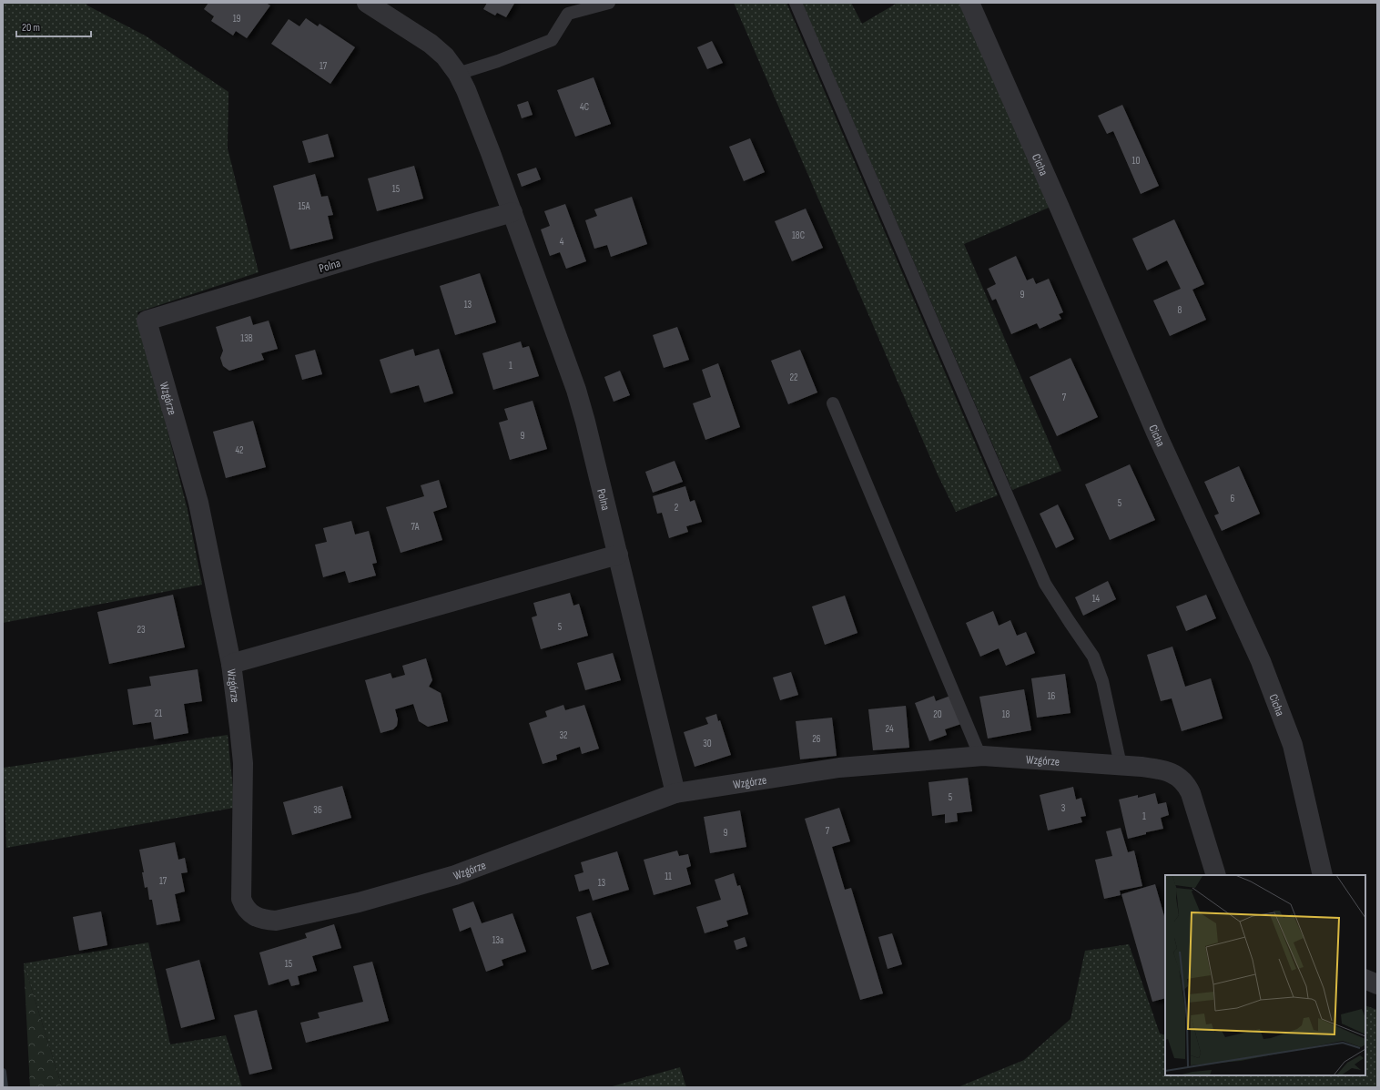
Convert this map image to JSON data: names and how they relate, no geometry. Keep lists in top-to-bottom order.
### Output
{
  "streets": {
    "street": ["Cicha", "Polna", "Wzgórze"]
  },
  "crossings": [
    ["Polna", "Wzgórze"]
  ],
  "house_numbers": [
    "19",
    "17",
    "4C",
    "10",
    "15",
    "15A",
    "18C",
    "4",
    "9",
    "13",
    "8",
    "13B",
    "1",
    "22",
    "7",
    "9",
    "42",
    "6",
    "5",
    "2",
    "7A",
    "14",
    "5",
    "23",
    "16",
    "21",
    "20",
    "18",
    "24",
    "32",
    "26",
    "30",
    "5",
    "3",
    "36",
    "1",
    "7",
    "9",
    "11",
    "17",
    "13",
    "13a",
    "15"
  ],
  "scale_bar": "20 m"
}
